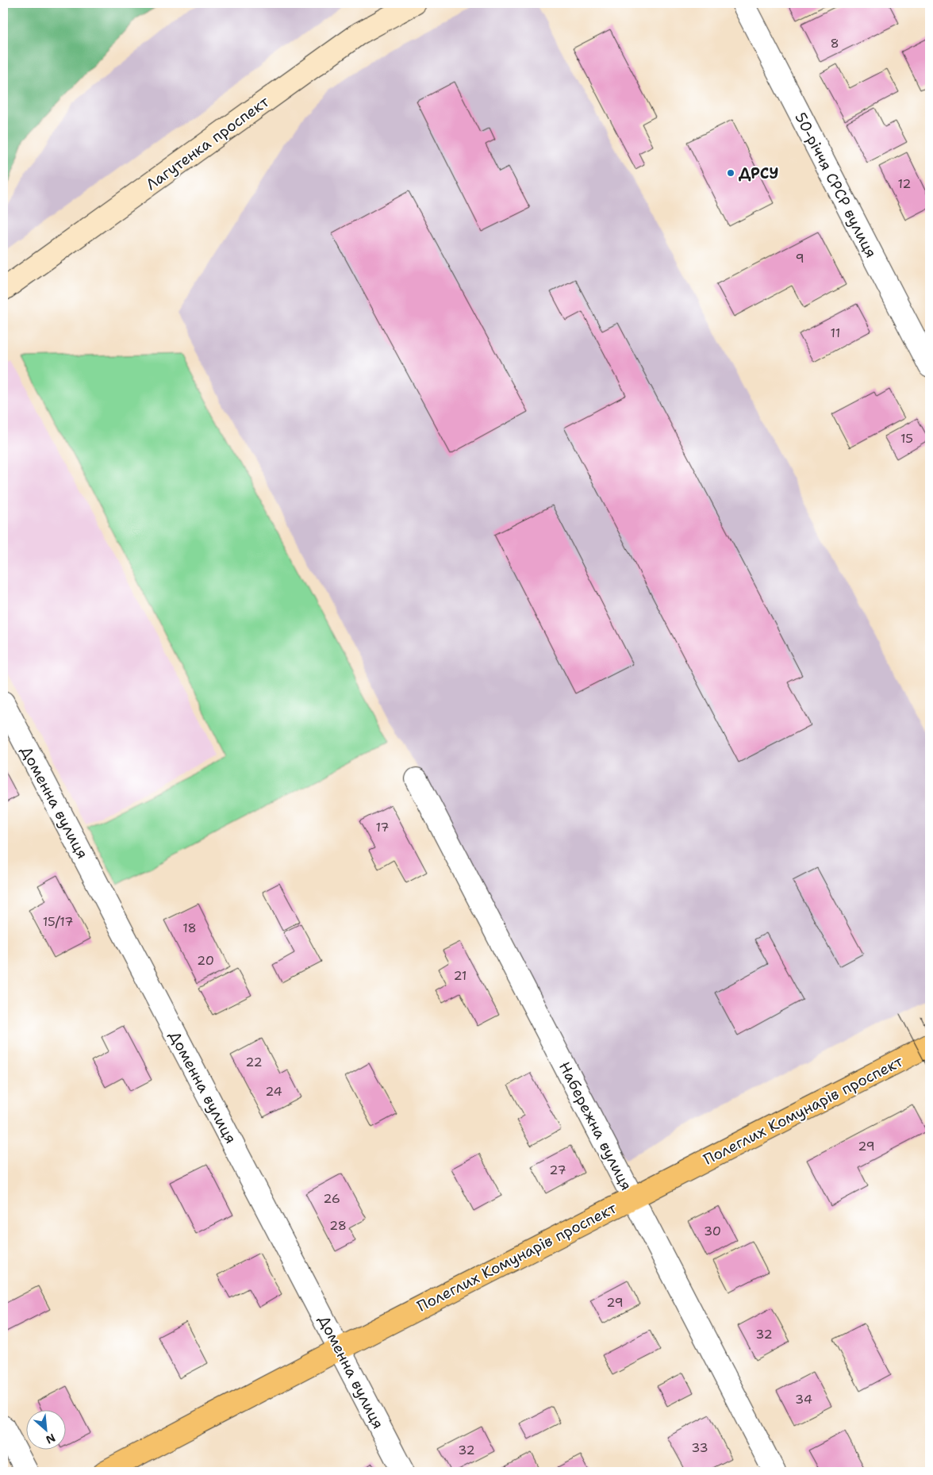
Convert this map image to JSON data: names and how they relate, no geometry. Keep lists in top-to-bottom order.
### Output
{
  "streets": {
    "main road": ["Полеглих Комунарів проспект"],
    "street": [
      "Лагутенка проспект",
      "50-річчя СРСР вулиця",
      "Доменна вулиця",
      "Набережна вулиця"
    ]
  },
  "crossings": [
    ["Доменна вулиця", "Полеглих Комунарів проспект"],
    ["Полеглих Комунарів проспект", "Набережна вулиця"]
  ],
  "places": ["ДРСУ"],
  "house_numbers": [
    "8",
    "12",
    "9",
    "11",
    "15",
    "17",
    "15/17",
    "18",
    "20",
    "21",
    "22",
    "24",
    "29",
    "27",
    "26",
    "28",
    "30",
    "29",
    "32",
    "34",
    "33",
    "32"
  ],
  "north": "bottom right"
}
